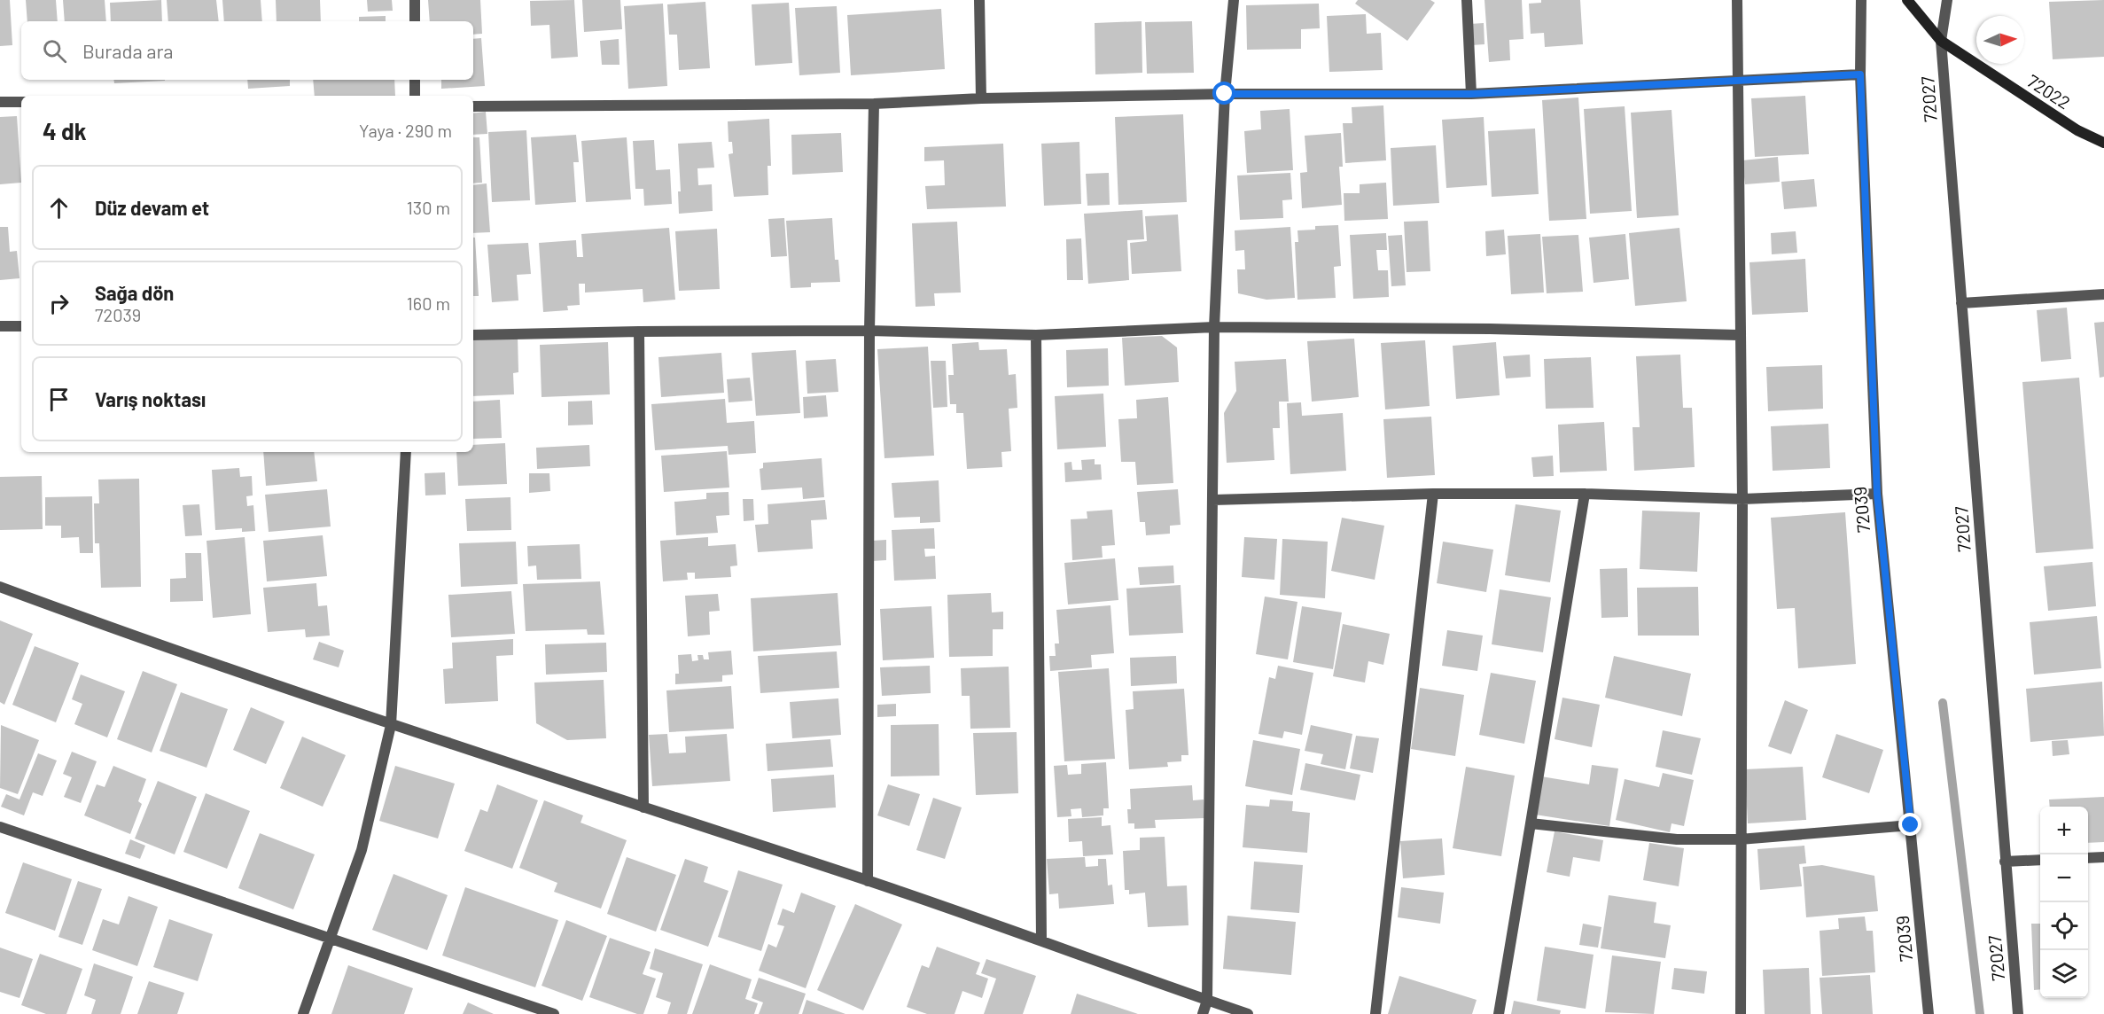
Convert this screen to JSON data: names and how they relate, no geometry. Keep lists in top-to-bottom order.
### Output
{
  "streets": {
    "main road": ["72022"],
    "street": ["72027", "72039"]
  },
  "crossings": [
    ["72022", "72027"]
  ],
  "north": "right",
  "page": {
    "search": "Burada ara",
    "heading": ["4 dk", "Yaya · 290 m"],
    "list": [
      ["Düz devam et", "130 m"],
      ["Sağa dön", "72039", "160 m"],
      "Varış noktası"
    ],
    "map_buttons": ["+", "−"]
  }
}
